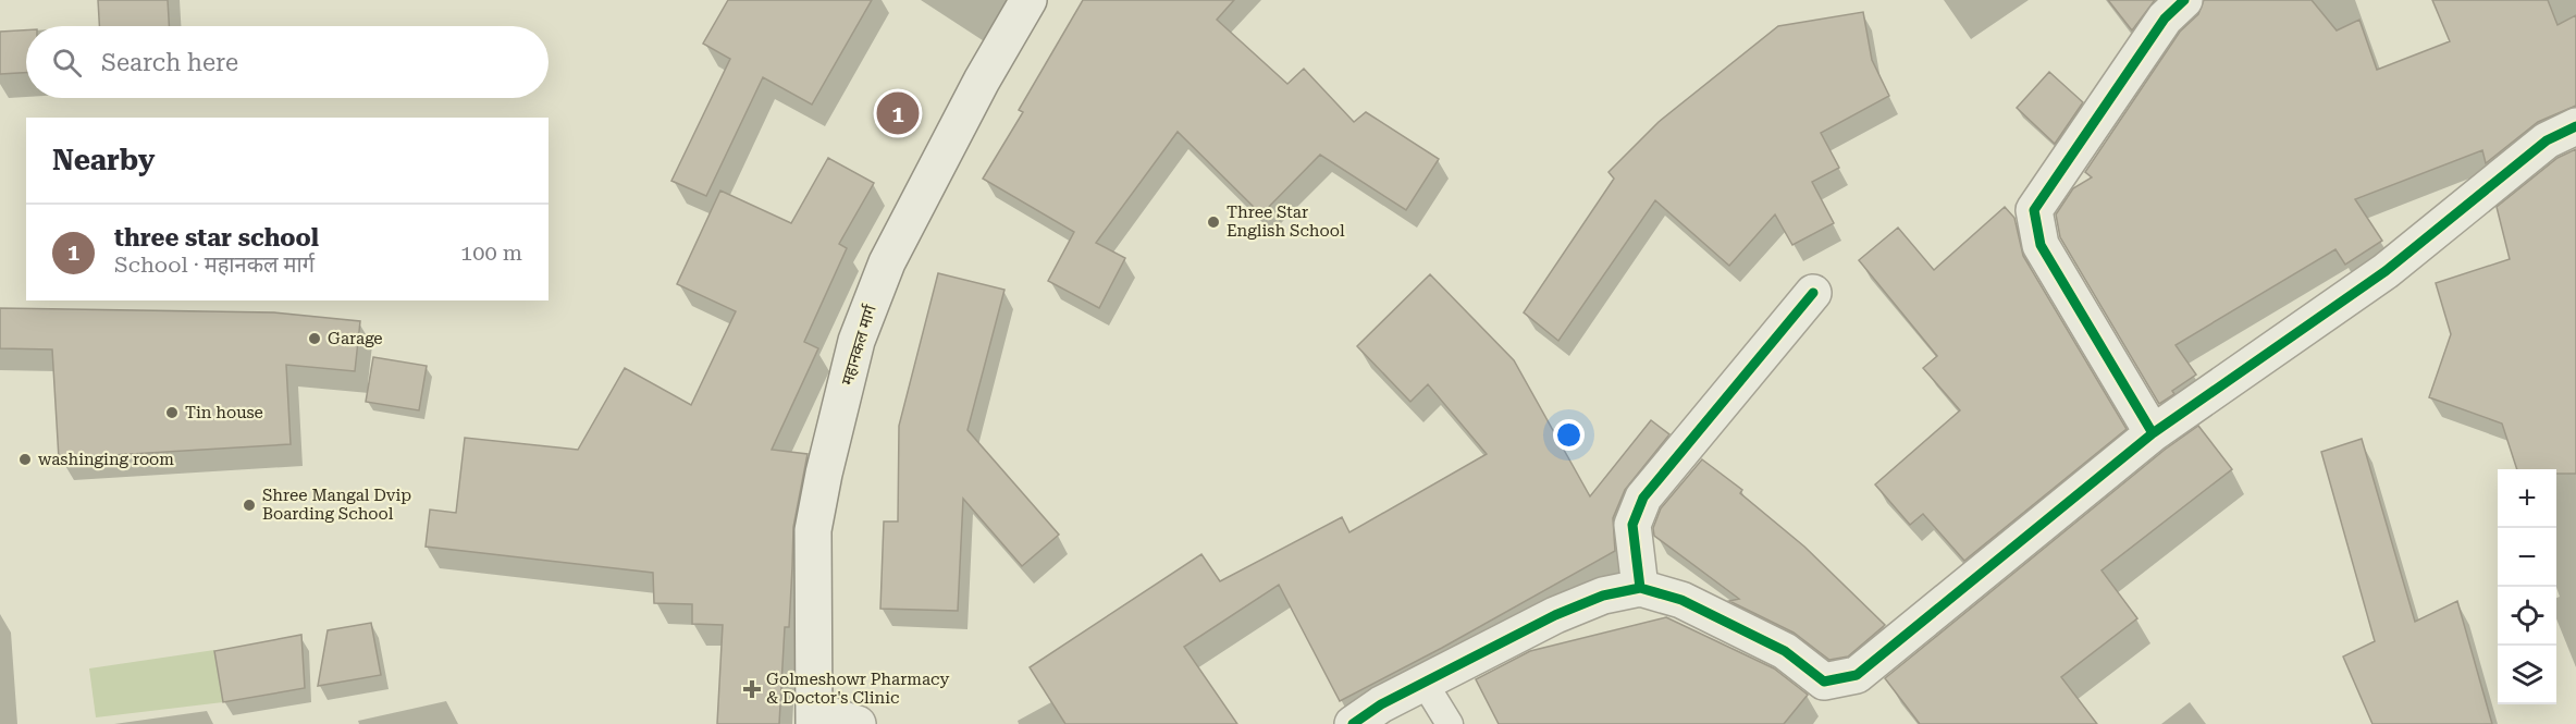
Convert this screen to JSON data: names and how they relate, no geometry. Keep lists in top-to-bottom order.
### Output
{
  "streets": {
    "street": ["महानकल मार्ग"]
  },
  "places": {
    "other": [
      "Three Star English School",
      "Garage",
      "Tin house",
      "washinging room",
      "Shree Mangal Dvip Boarding School"
    ],
    "health": ["Golmeshowr Pharmacy & Doctor's Clinic"]
  },
  "page": {
    "search": "Search here",
    "pins": "1",
    "heading": "Nearby",
    "list": [
      {
        "mark": "1",
        "name": "three star school",
        "note": "School · महानकल मार्ग",
        "value": "100 m"
      }
    ],
    "map_buttons": ["+", "−"]
  }
}
